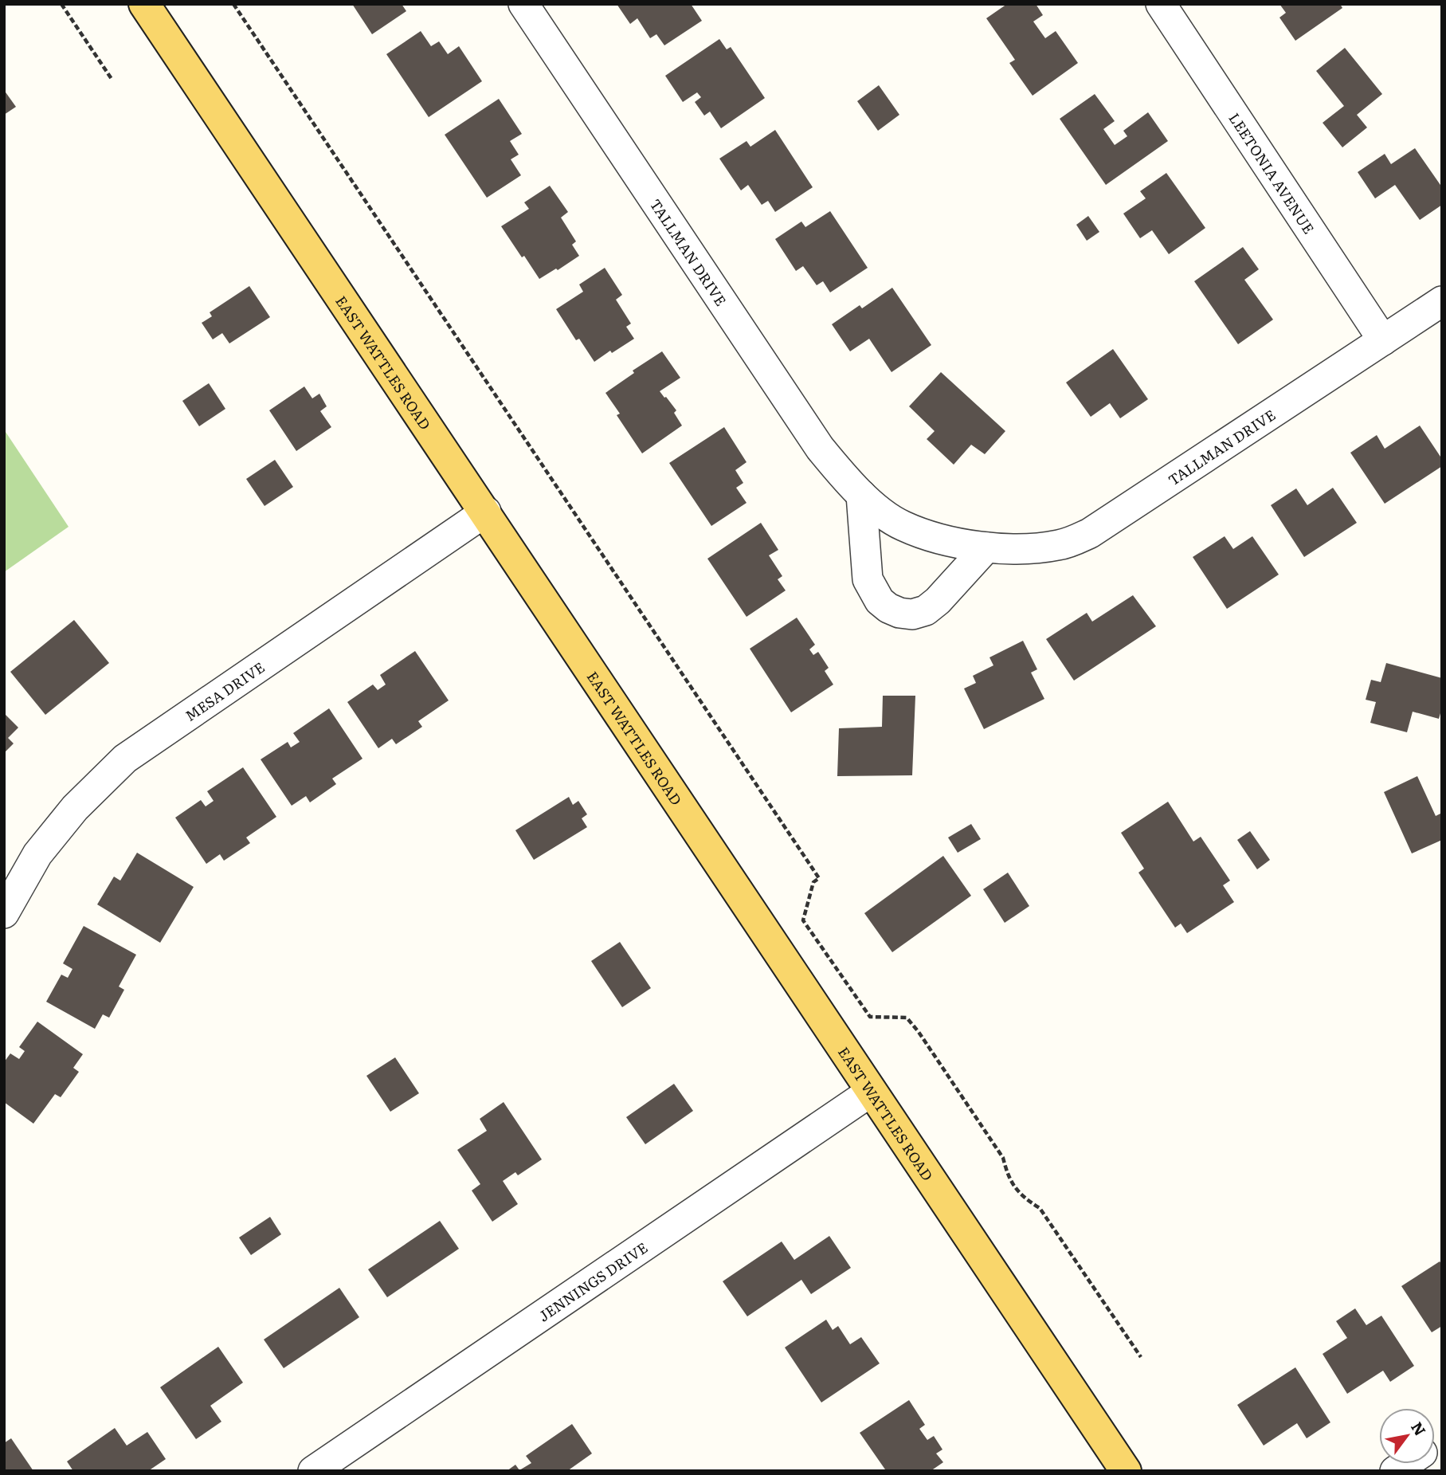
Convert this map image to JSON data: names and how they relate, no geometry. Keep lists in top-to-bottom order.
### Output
{
  "streets": {
    "main road": ["EAST WATTLES ROAD"],
    "street": [
      "LEETONIA AVENUE",
      "TALLMAN DRIVE",
      "MESA DRIVE",
      "JENNINGS DRIVE"
    ]
  },
  "crossings": [
    ["LEETONIA AVENUE", "TALLMAN DRIVE"],
    ["EAST WATTLES ROAD", "MESA DRIVE"],
    ["EAST WATTLES ROAD", "JENNINGS DRIVE"]
  ],
  "north": "top right"
}
